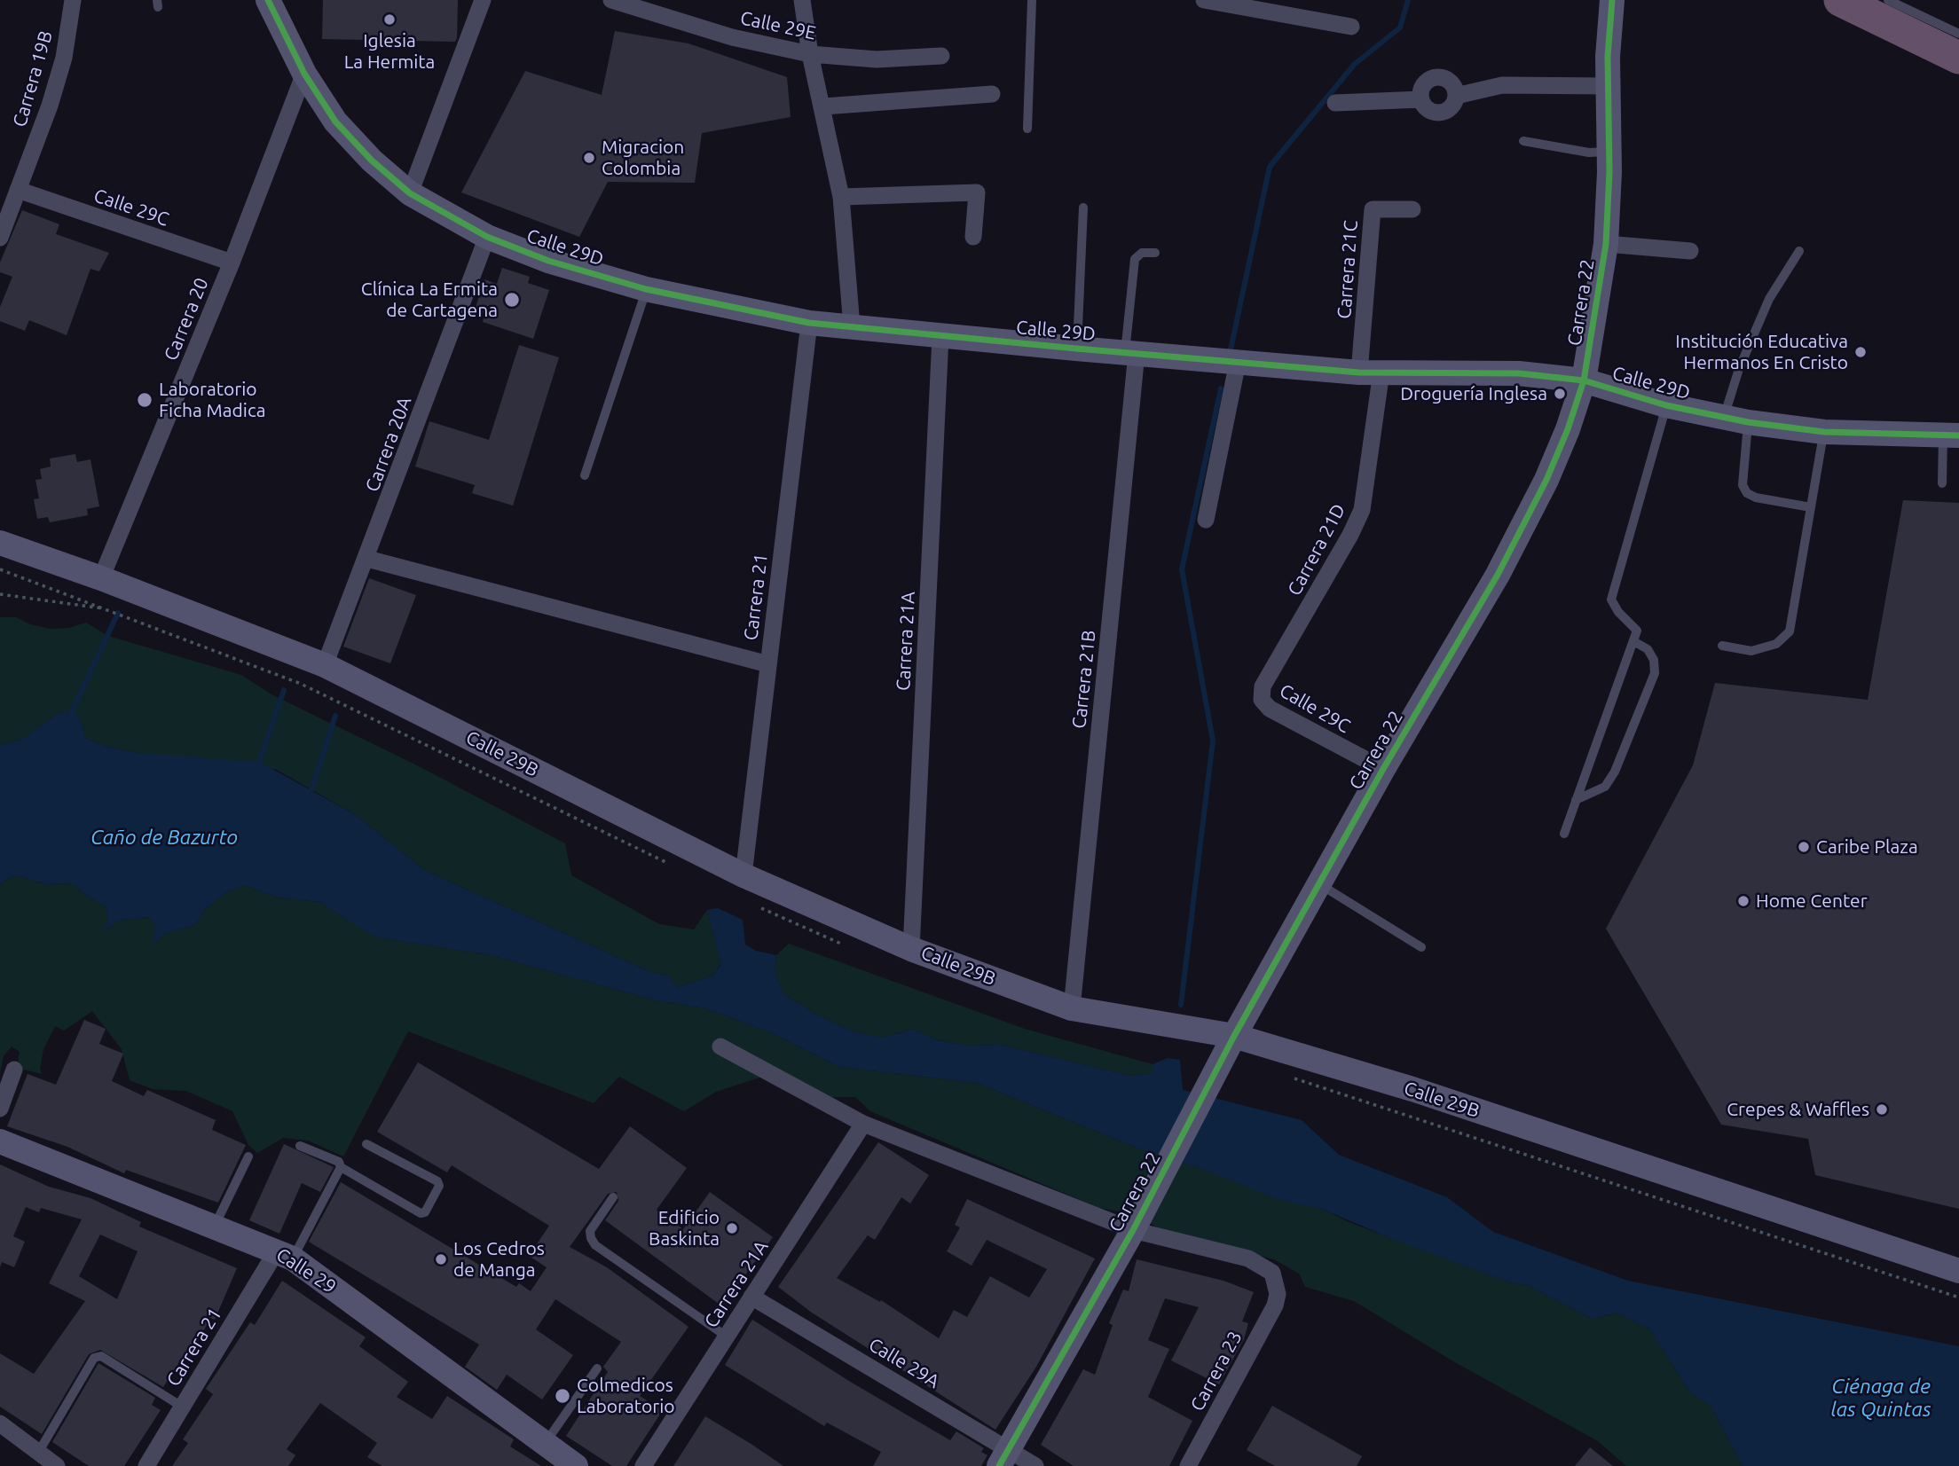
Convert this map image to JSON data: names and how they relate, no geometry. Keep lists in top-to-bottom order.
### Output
{
  "streets": {
    "street": [
      "Calle 29E",
      "Carrera 19B",
      "Calle 29C",
      "Calle 29D",
      "Carrera 21C",
      "Carrera 22",
      "Carrera 20",
      "Carrera 20A",
      "Carrera 21D",
      "Carrera 21",
      "Carrera 21A",
      "Carrera 21B",
      "Calle 29B",
      "Calle 29",
      "Calle 29A",
      "Carrera 23"
    ]
  },
  "crossings": [
    ["Carrera 19B", "Calle 29C"],
    ["Calle 29C", "Carrera 22"],
    ["Calle 29C", "Carrera 20"],
    ["Calle 29C", "Carrera 21D"],
    ["Calle 29D", "Carrera 21C"],
    ["Calle 29D", "Carrera 22"],
    ["Calle 29D", "Carrera 20"],
    ["Calle 29D", "Carrera 20A"],
    ["Calle 29D", "Carrera 21D"],
    ["Calle 29D", "Carrera 21"],
    ["Calle 29D", "Carrera 21A"],
    ["Calle 29D", "Carrera 21B"],
    ["Carrera 21C", "Carrera 21D"],
    ["Carrera 22", "Calle 29B"],
    ["Carrera 22", "Calle 29A"],
    ["Carrera 22", "Carrera 23"],
    ["Carrera 20", "Calle 29B"],
    ["Carrera 20A", "Calle 29B"],
    ["Carrera 21", "Calle 29B"],
    ["Carrera 21", "Calle 29"],
    ["Carrera 21A", "Calle 29B"],
    ["Carrera 21A", "Calle 29A"],
    ["Carrera 21B", "Calle 29B"]
  ],
  "water": ["Caño de Bazurto", "Ciénaga de las Quintas"],
  "places": [
    "Iglesia La Hermita",
    "Migracion Colombia",
    "Clínica La Ermita de Cartagena",
    "Institución Educativa Hermanos En Cristo",
    "Droguería Inglesa",
    "Laboratorio Ficha Madica",
    "Caribe Plaza",
    "Home Center",
    "Crepes & Waffles",
    "Edificio Baskinta",
    "Los Cedros de Manga",
    "Colmedicos Laboratorio"
  ]
}
